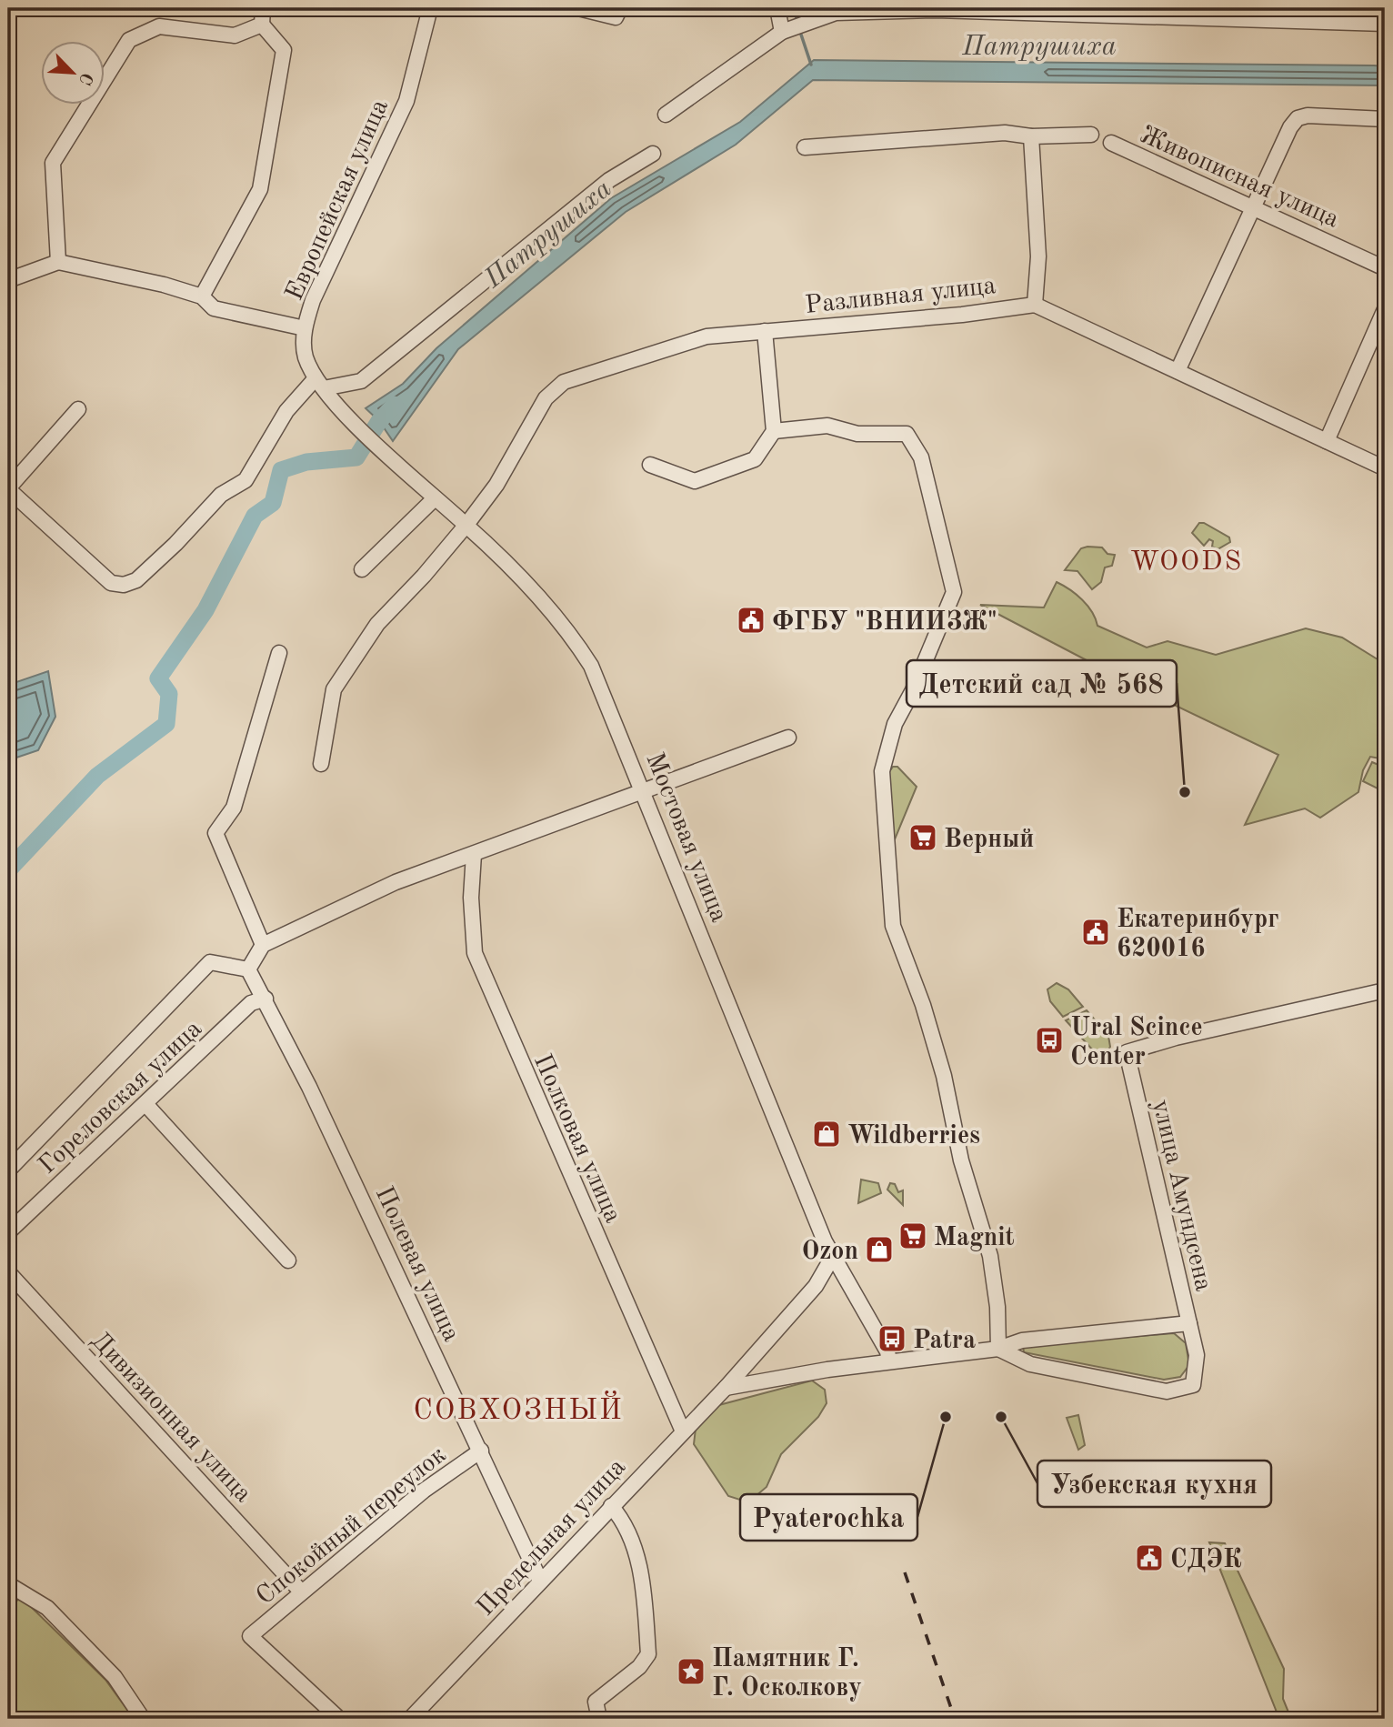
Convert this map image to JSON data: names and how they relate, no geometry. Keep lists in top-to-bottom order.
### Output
{
  "streets": {
    "street": [
      "Живописная улица",
      "Европейская улица",
      "Разливная улица",
      "Мостовая улица",
      "Гореловская улица",
      "Полковая улица",
      "улица Амундсена",
      "Полевая улица",
      "Дивизионная улица",
      "Спокойный переулок",
      "Предельная улица"
    ]
  },
  "crossings": [
    ["Европейская улица", "Мостовая улица"],
    ["Разливная улица", "Мостовая улица"],
    ["Мостовая улица", "Предельная улица"],
    ["Гореловская улица", "Полевая улица"],
    ["Полковая улица", "Предельная улица"],
    ["Полевая улица", "Спокойный переулок"],
    ["Полевая улица", "Предельная улица"],
    ["Дивизионная улица", "Спокойный переулок"]
  ],
  "districts": ["WOODS", "СОВХОЗНЫЙ"],
  "water": ["Патрушиха"],
  "places": {
    "public building": ["ФГБУ \"ВНИИЗЖ\"", "Екатеринбург 620016", "СДЭК"],
    "other": ["Детский сад № 568", "Pyaterochka", "Узбекская кухня"],
    "supermarket": ["Верный", "Magnit"],
    "bus stop": ["Ural Scince Center", "Patra"],
    "shop": ["Wildberries", "Ozon"],
    "place": ["Памятник Г. Г. Осколкову"]
  },
  "north": "bottom right"
}
